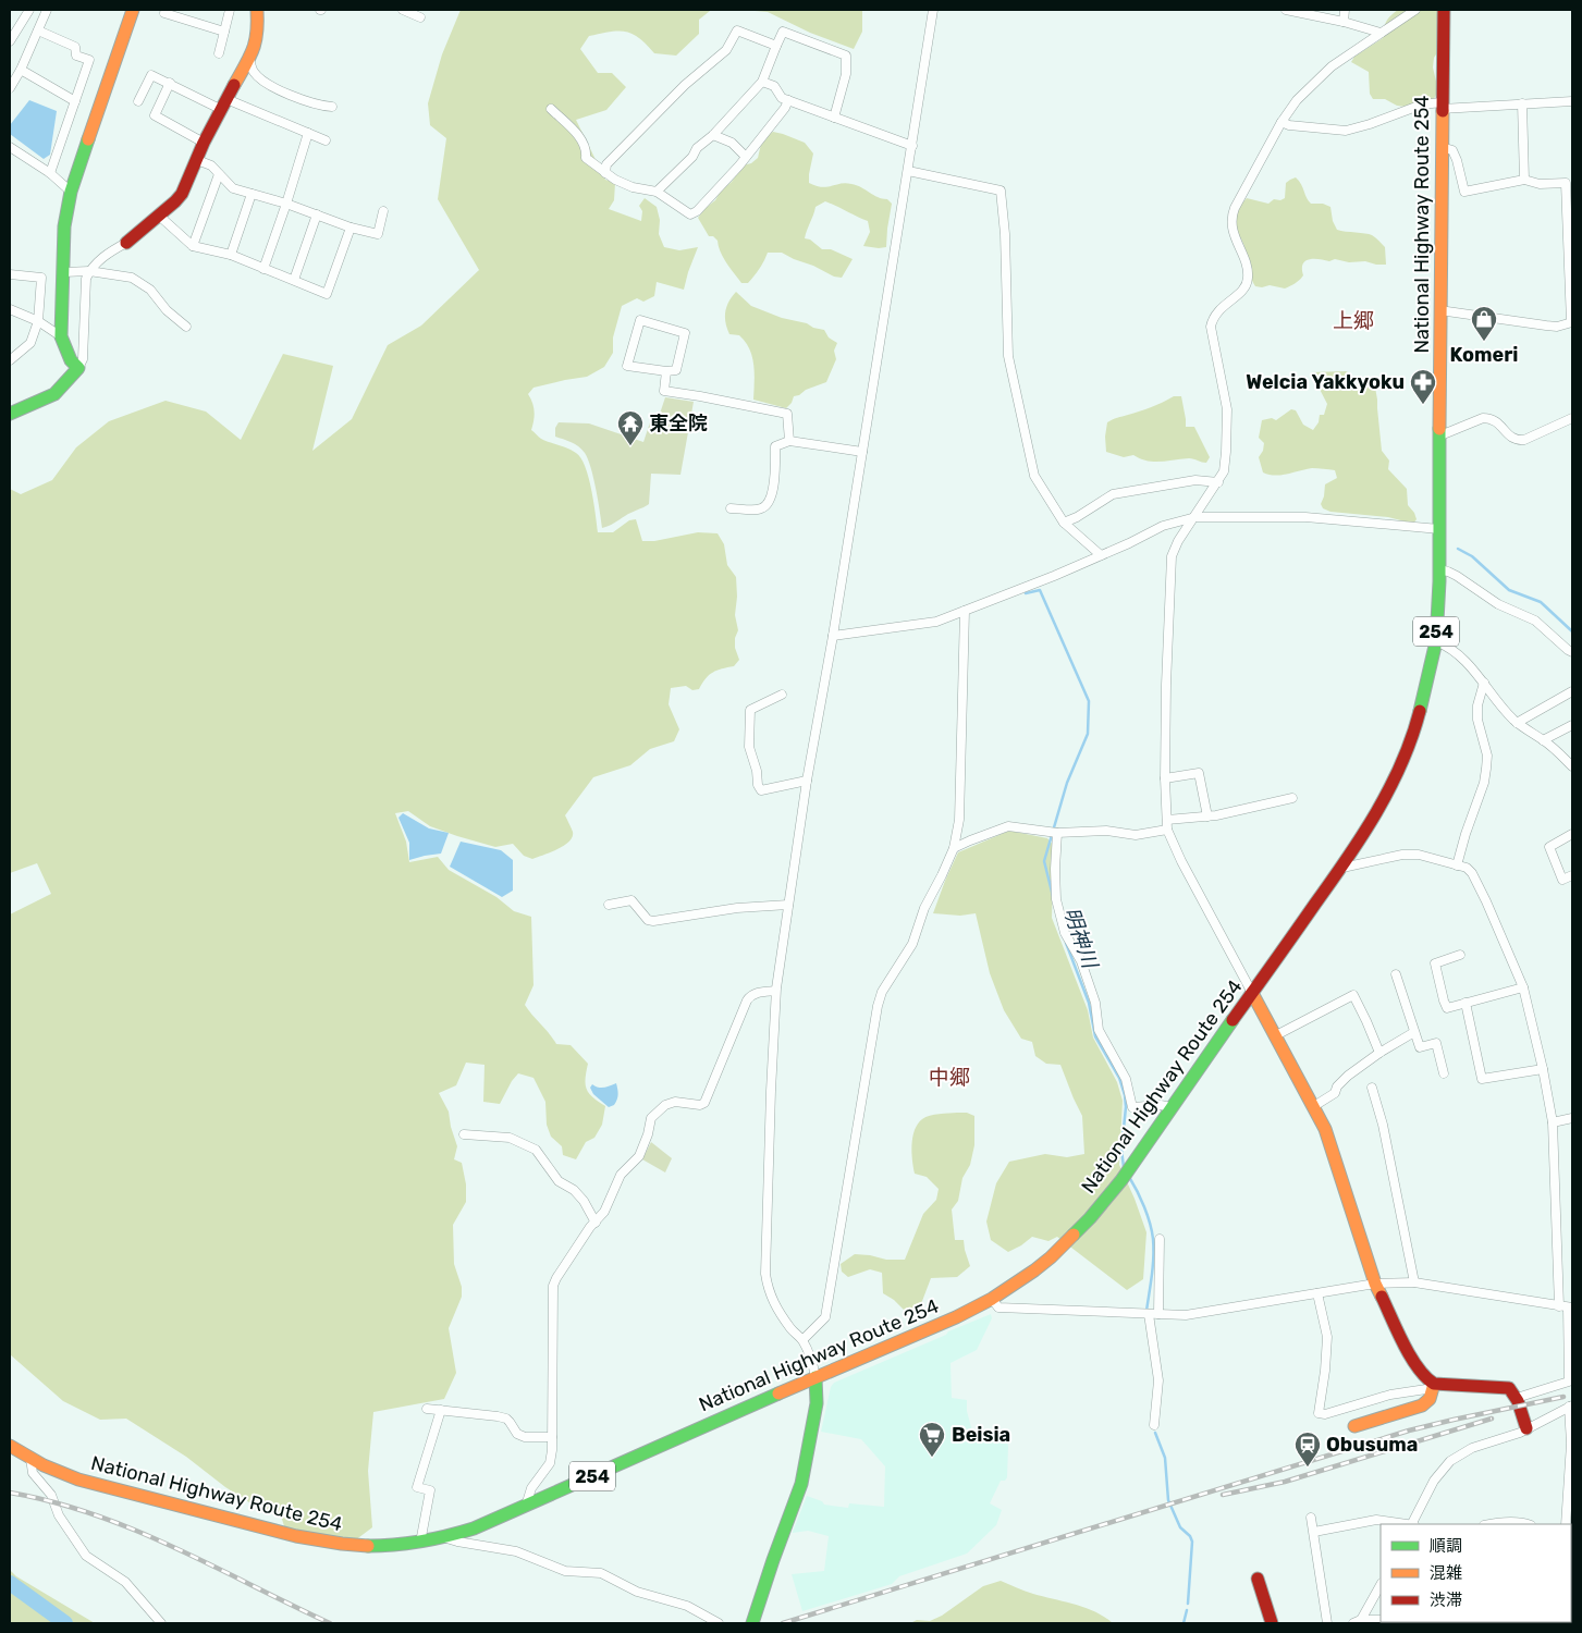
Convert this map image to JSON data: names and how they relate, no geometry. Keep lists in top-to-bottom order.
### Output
{
  "streets": {
    "main road": ["National Highway Route 254", "254"]
  },
  "districts": ["上郷", "中郷"],
  "water": ["明神川"],
  "places": {
    "shop": ["Komeri"],
    "pharmacy": ["Welcia Yakkyoku"],
    "temple": ["東全院"],
    "supermarket": ["Beisia"],
    "station": ["Obusuma"]
  },
  "legend": ["順調", "混雑", "渋滞"]
}
